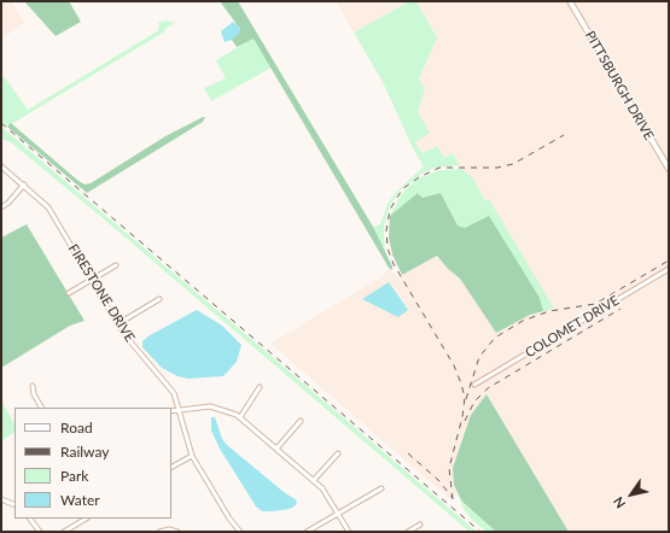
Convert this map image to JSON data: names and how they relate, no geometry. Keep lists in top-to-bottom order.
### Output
{
  "streets": {
    "street": ["PITTSBURGH DRIVE", "FIRESTONE DRIVE", "COLOMET DRIVE"]
  },
  "legend": [
    "Road",
    "Railway",
    "Park",
    "Water"
  ],
  "north": "bottom left"
}
